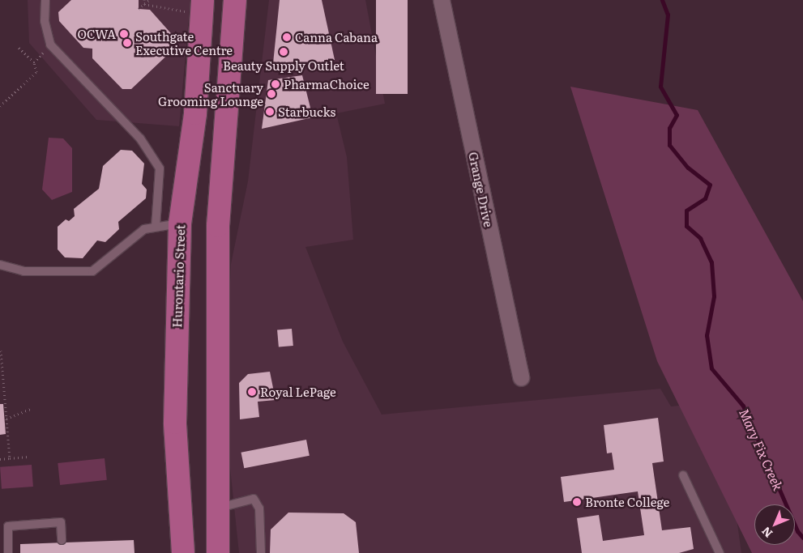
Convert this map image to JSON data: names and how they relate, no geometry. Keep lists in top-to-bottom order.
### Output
{
  "streets": {
    "main road": ["Hurontario Street"],
    "street": ["Grange Drive"]
  },
  "water": ["Mary Fix Creek"],
  "places": [
    "OCWA",
    "Canna Cabana",
    "Southgate Executive Centre",
    "Beauty Supply Outlet",
    "PharmaChoice",
    "Sanctuary Grooming Lounge",
    "Starbucks",
    "Royal LePage",
    "Bronte College"
  ],
  "north": "bottom left"
}
